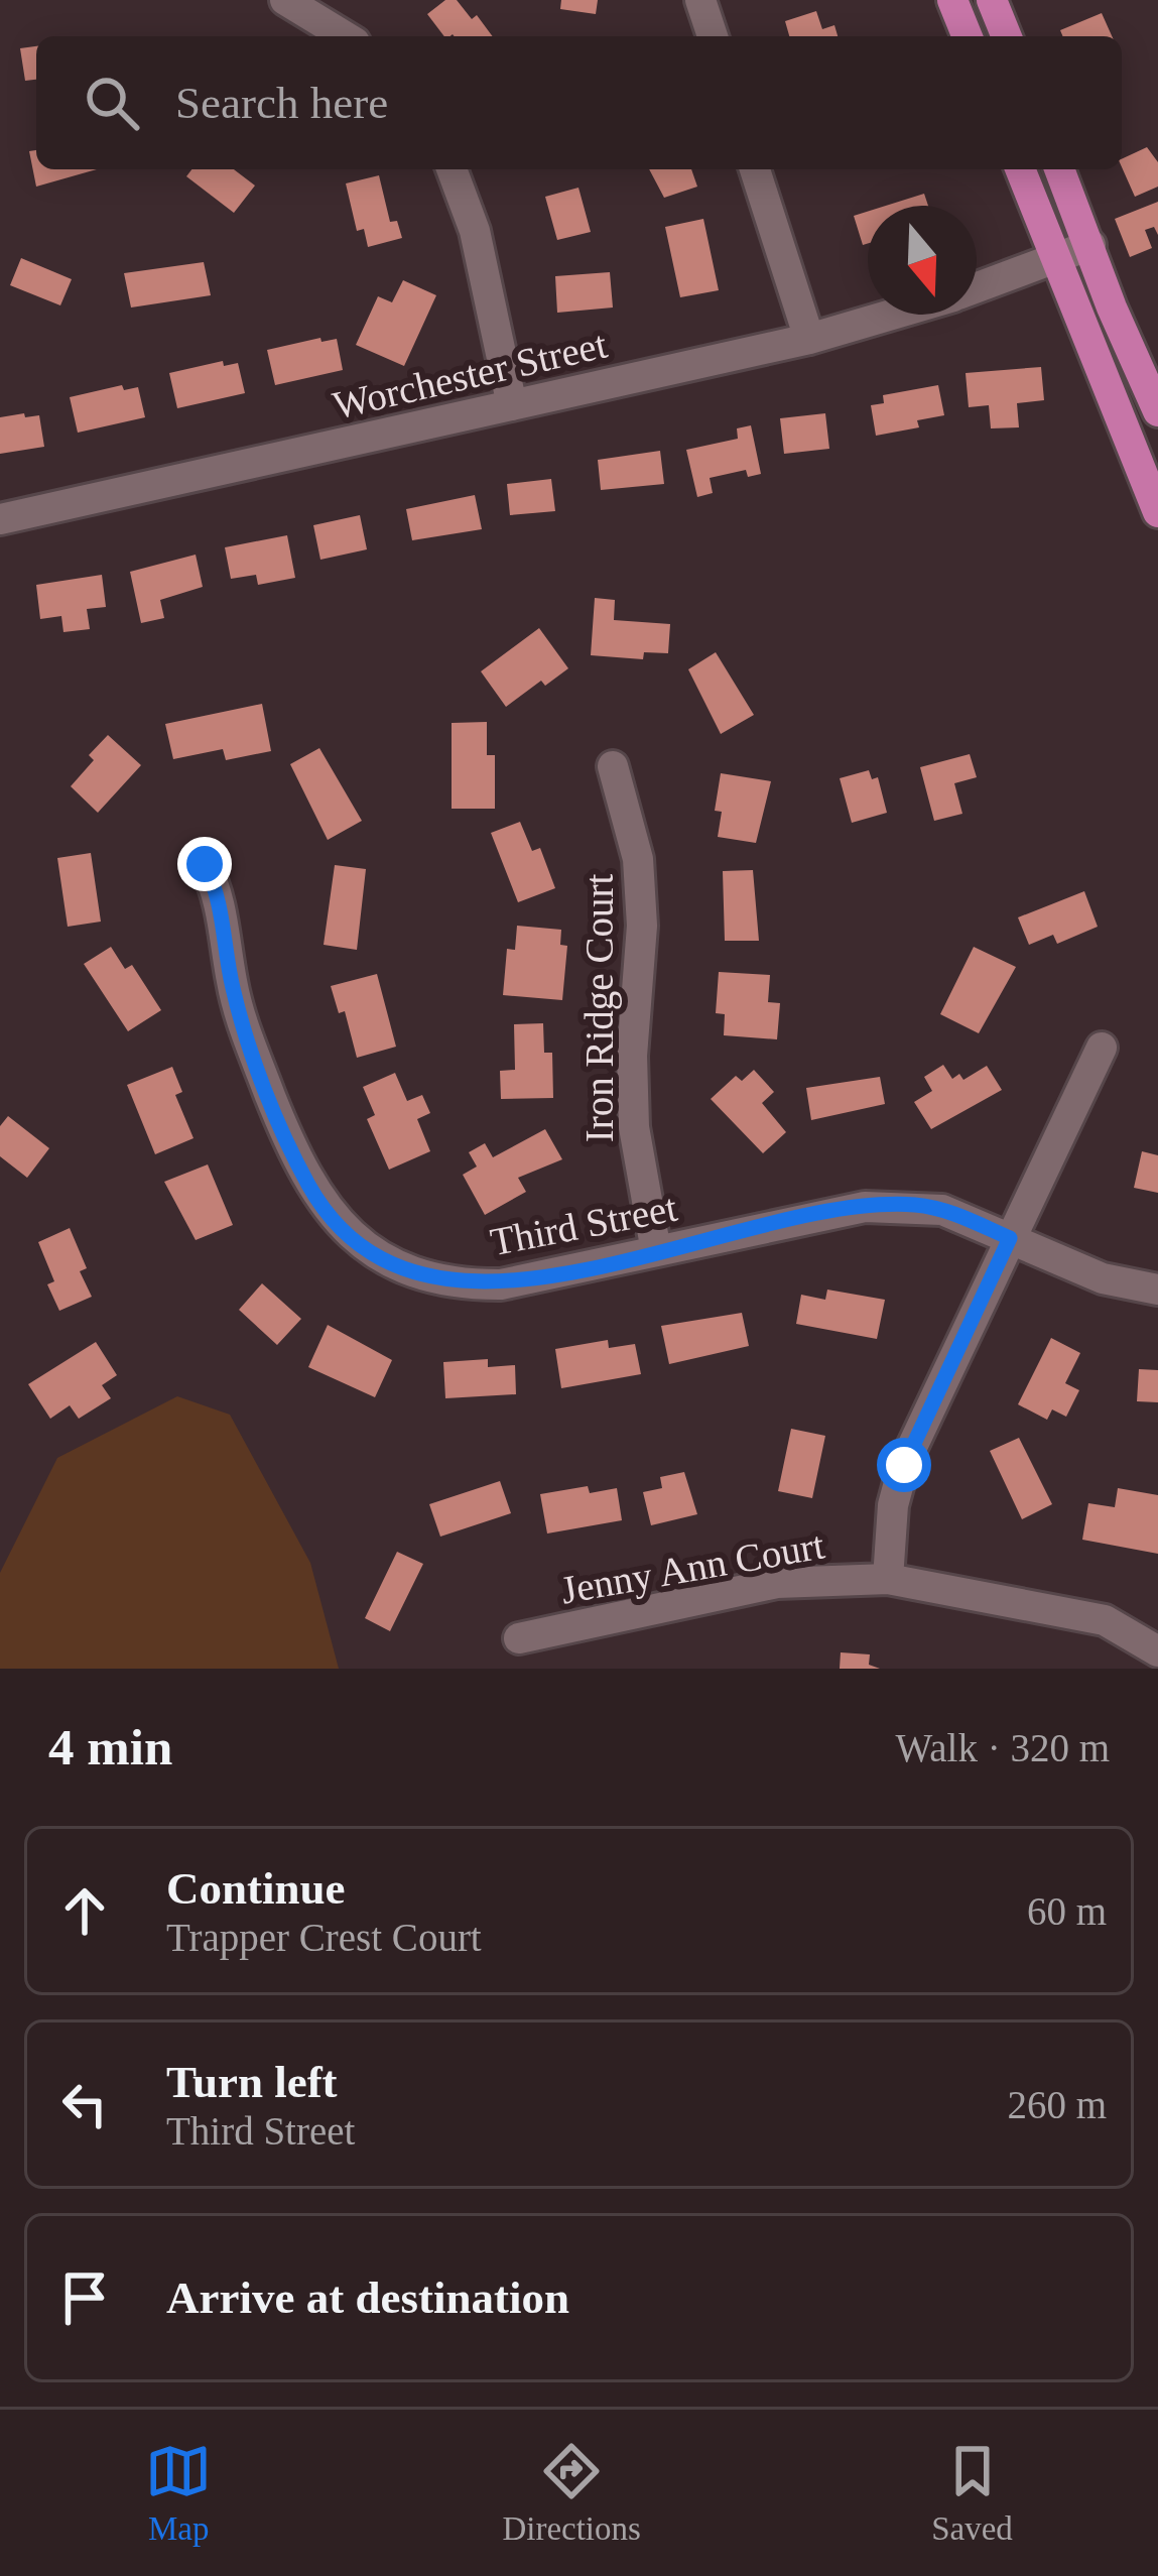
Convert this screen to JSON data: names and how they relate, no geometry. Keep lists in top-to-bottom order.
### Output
{
  "streets": {
    "street": [
      "Worchester Street",
      "Iron Ridge Court",
      "Third Street",
      "Jenny Ann Court"
    ]
  },
  "crossings": [
    ["Iron Ridge Court", "Third Street"]
  ],
  "north": "bottom",
  "page": {
    "search": "Search here",
    "heading": ["4 min", "Walk · 320 m"],
    "list": [
      ["Continue", "Trapper Crest Court", "60 m"],
      ["Turn left", "Third Street", "260 m"],
      "Arrive at destination"
    ],
    "nav": ["Map", "Directions", "Saved"]
  }
}
